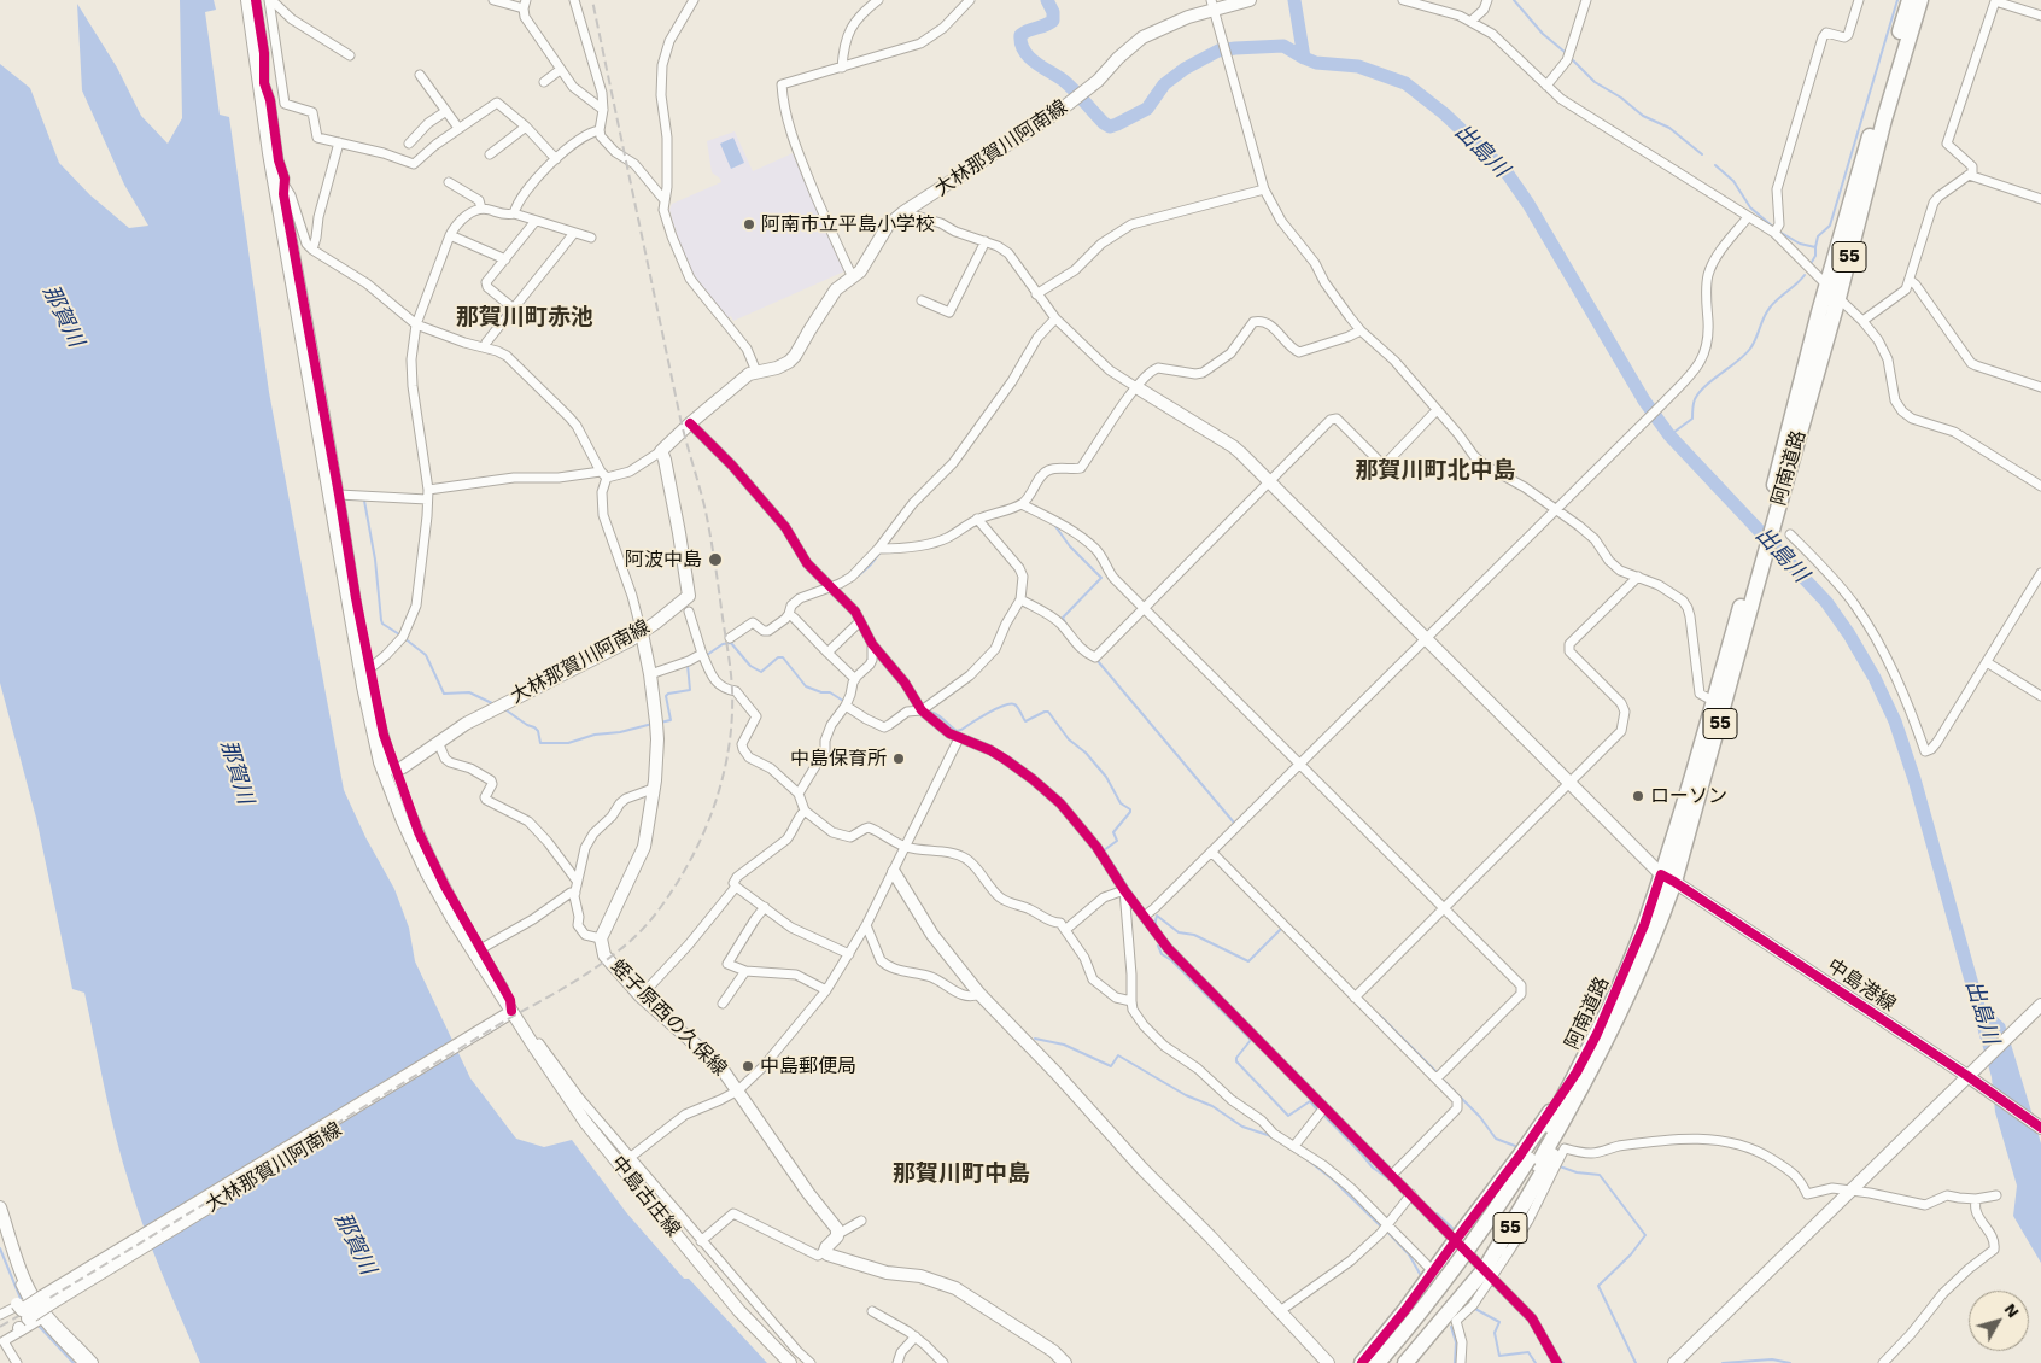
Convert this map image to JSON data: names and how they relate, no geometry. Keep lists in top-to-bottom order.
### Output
{
  "streets": {
    "highway": ["55", "阿南道路"],
    "main road": [
      "大林那賀川阿南線",
      "中島港線",
      "蛭子原西の久保線",
      "中島古庄線"
    ]
  },
  "crossings": [
    ["大林那賀川阿南線", "蛭子原西の久保線"],
    ["大林那賀川阿南線", "中島古庄線"],
    ["55", "阿南道路"],
    ["阿南道路", "中島港線"]
  ],
  "districts": ["那賀川町赤池", "那賀川町北中島", "那賀川町中島"],
  "water": ["出島川", "那賀川"],
  "places": [
    "阿南市立平島小学校",
    "阿波中島",
    "中島保育所",
    "ローソン",
    "中島郵便局"
  ],
  "north": "top right"
}
